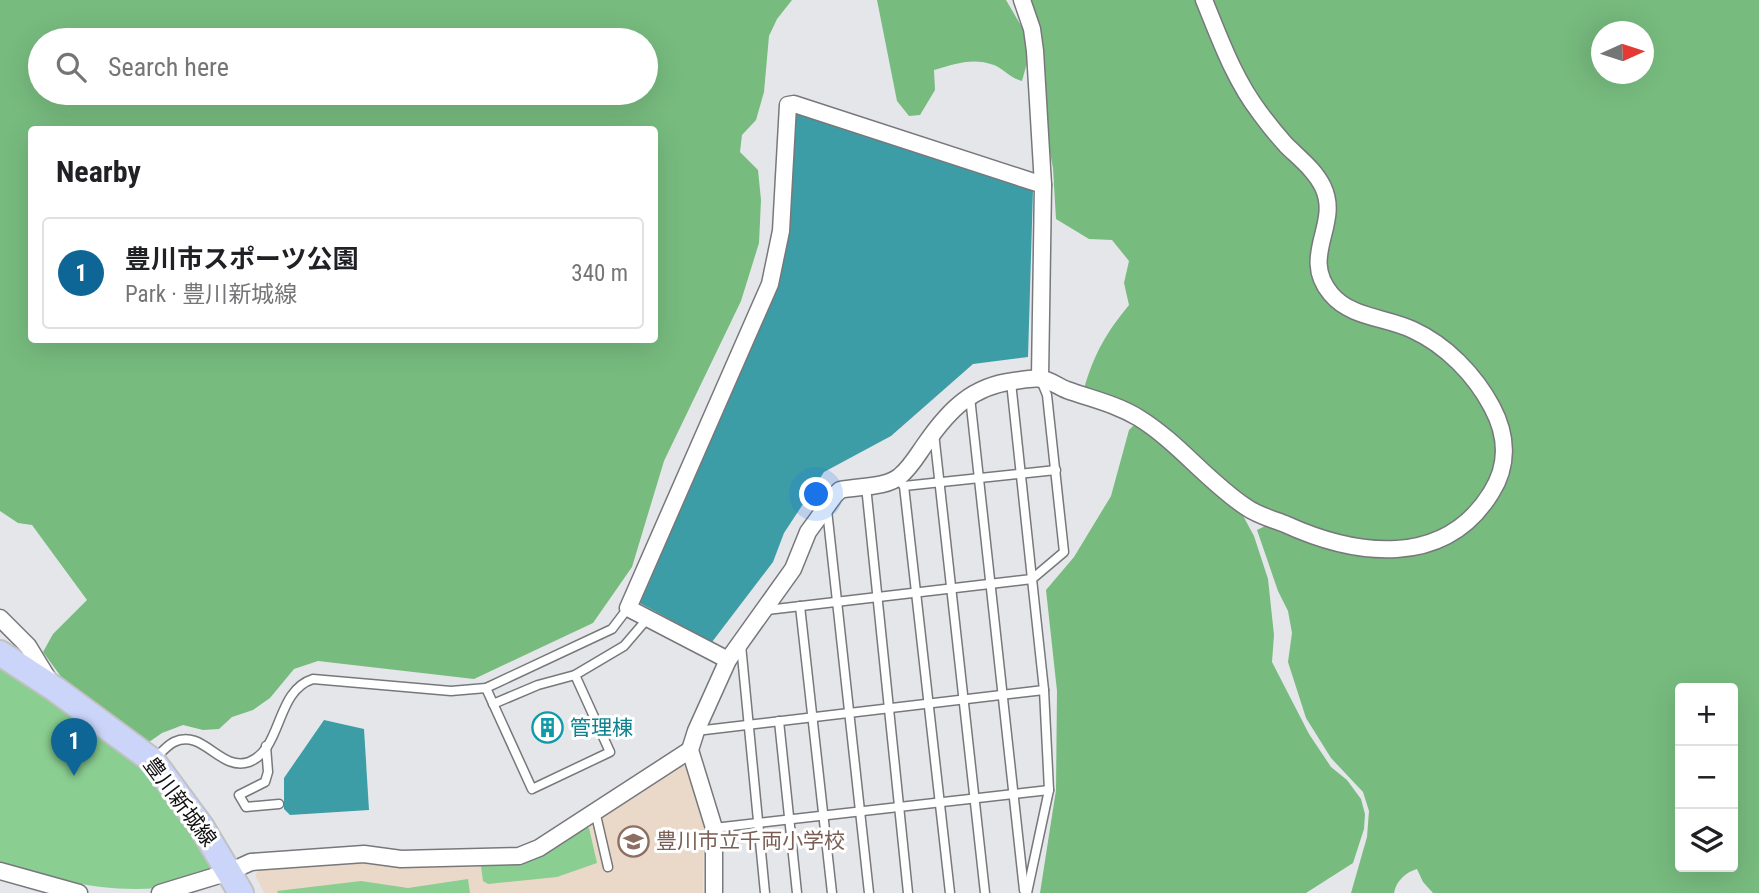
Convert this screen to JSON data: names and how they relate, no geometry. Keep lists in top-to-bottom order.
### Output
{
  "streets": {
    "main road": ["豊川新城線"]
  },
  "places": {
    "building": ["管理棟"],
    "school or university": ["豊川市立千両小学校"]
  },
  "north": "right",
  "page": {
    "search": "Search here",
    "heading": "Nearby",
    "list": [
      {
        "mark": "1",
        "name": "豊川市スポーツ公園",
        "note": "Park · 豊川新城線",
        "value": "340 m"
      }
    ],
    "map_buttons": ["+", "−"],
    "pins": "1"
  }
}
